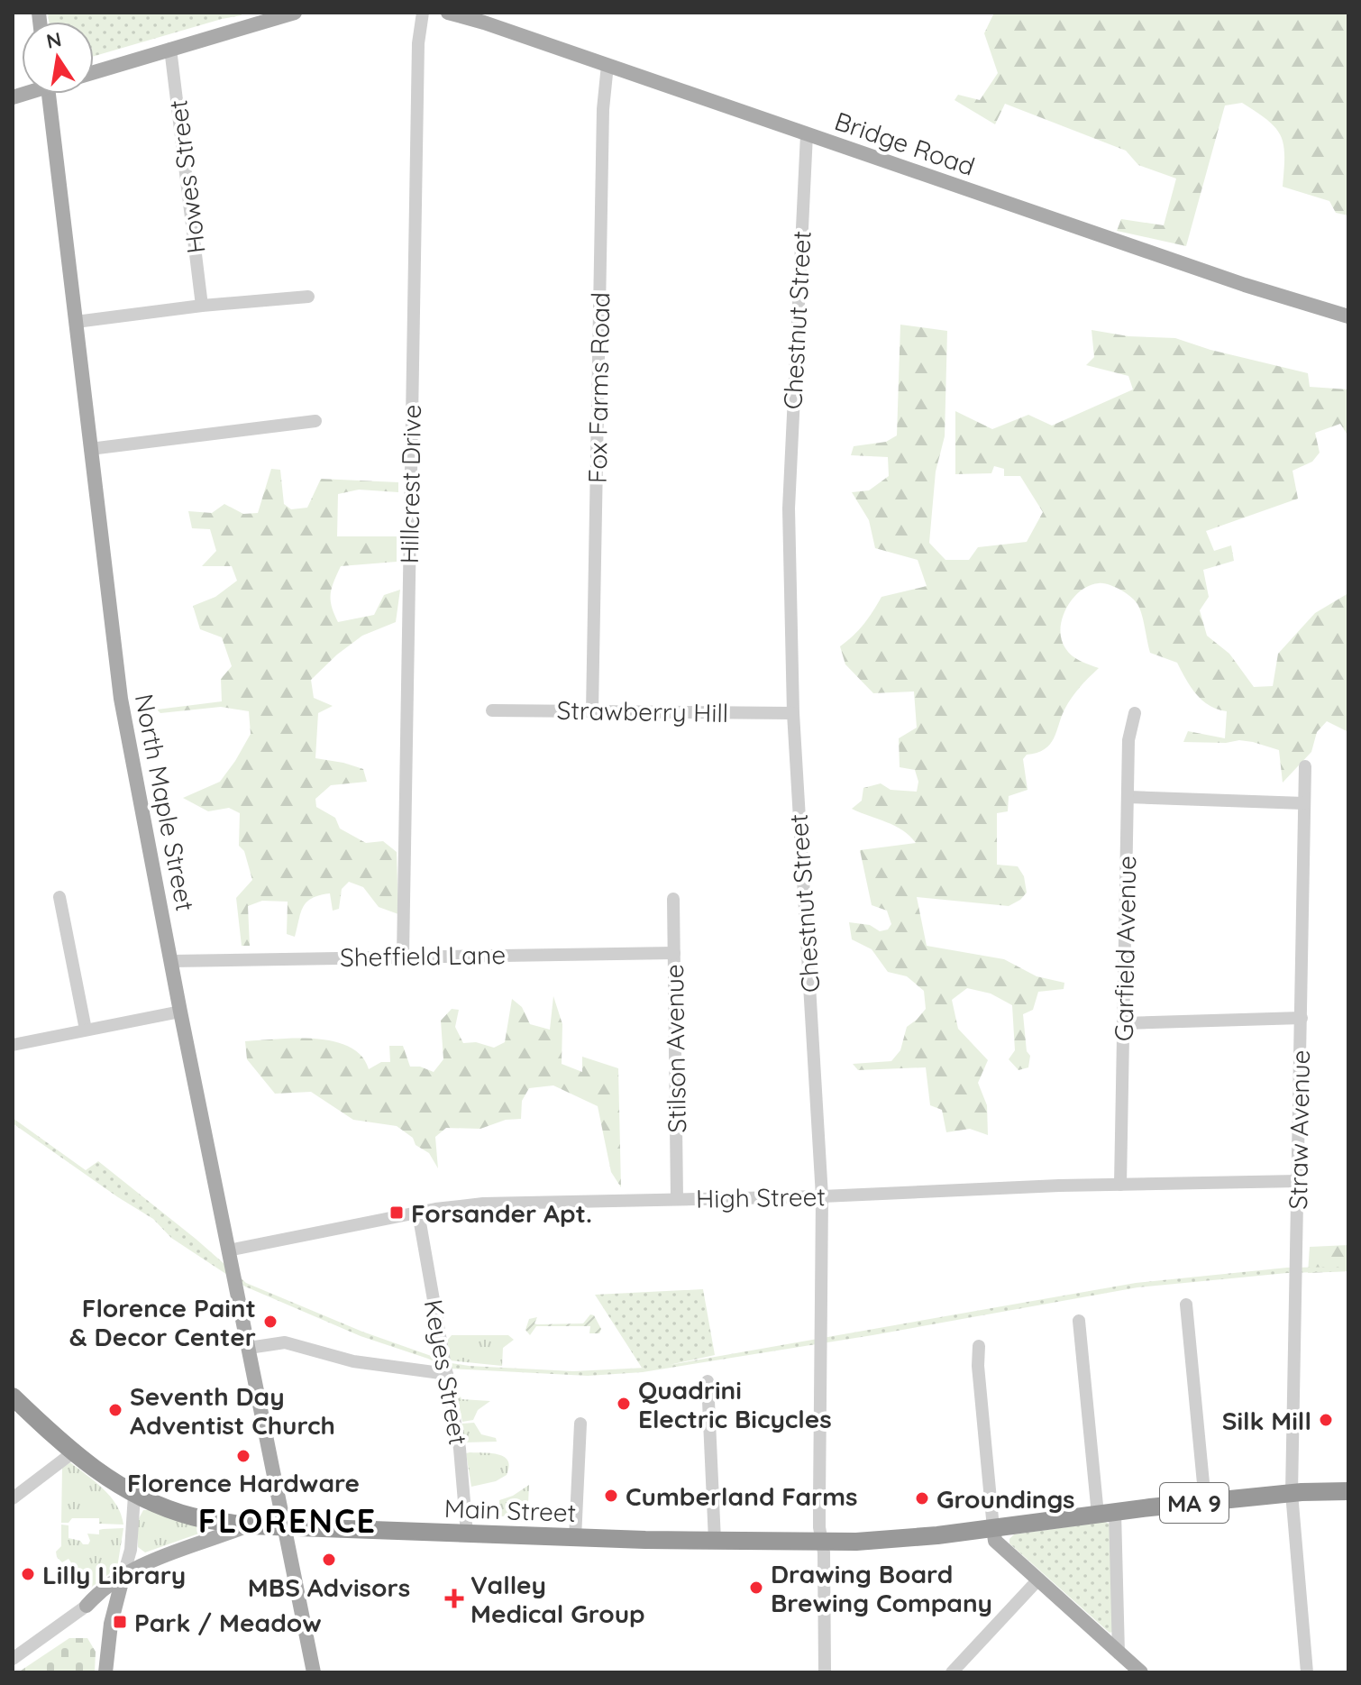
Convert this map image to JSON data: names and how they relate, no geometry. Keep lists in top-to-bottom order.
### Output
{
  "streets": {
    "highway": ["MA 9", "Main Street"],
    "main road": ["Bridge Road", "North Maple Street"],
    "street": [
      "Howes Street",
      "Chestnut Street",
      "Fox Farms Road",
      "Hillcrest Drive",
      "Strawberry Hill",
      "Garfield Avenue",
      "Sheffield Lane",
      "Stilson Avenue",
      "Straw Avenue",
      "High Street",
      "Keyes Street"
    ]
  },
  "crossings": [
    ["Bridge Road", "Chestnut Street"],
    ["Bridge Road", "Fox Farms Road"],
    ["Chestnut Street", "Strawberry Hill"],
    ["Chestnut Street", "High Street"],
    ["Chestnut Street", "Main Street"],
    ["Fox Farms Road", "Strawberry Hill"],
    ["Hillcrest Drive", "Sheffield Lane"],
    ["North Maple Street", "Sheffield Lane"],
    ["North Maple Street", "High Street"],
    ["North Maple Street", "MA 9"],
    ["North Maple Street", "Main Street"],
    ["Garfield Avenue", "High Street"],
    ["Sheffield Lane", "Stilson Avenue"],
    ["Stilson Avenue", "High Street"],
    ["Straw Avenue", "High Street"],
    ["Straw Avenue", "MA 9"],
    ["High Street", "Keyes Street"],
    ["Keyes Street", "Main Street"],
    ["MA 9", "Main Street"]
  ],
  "districts": ["FLORENCE"],
  "places": {
    "transit": ["Forsander Apt.", "Park / Meadow"],
    "other": [
      "Florence Paint & Decor Center",
      "Quadrini Electric Bicycles",
      "Seventh Day Adventist Church",
      "Silk Mill",
      "Florence Hardware",
      "Cumberland Farms",
      "Groundings",
      "MBS Advisors",
      "Lilly Library",
      "Drawing Board Brewing Company"
    ],
    "health": ["Valley Medical Group"]
  },
  "north": "top"
}
